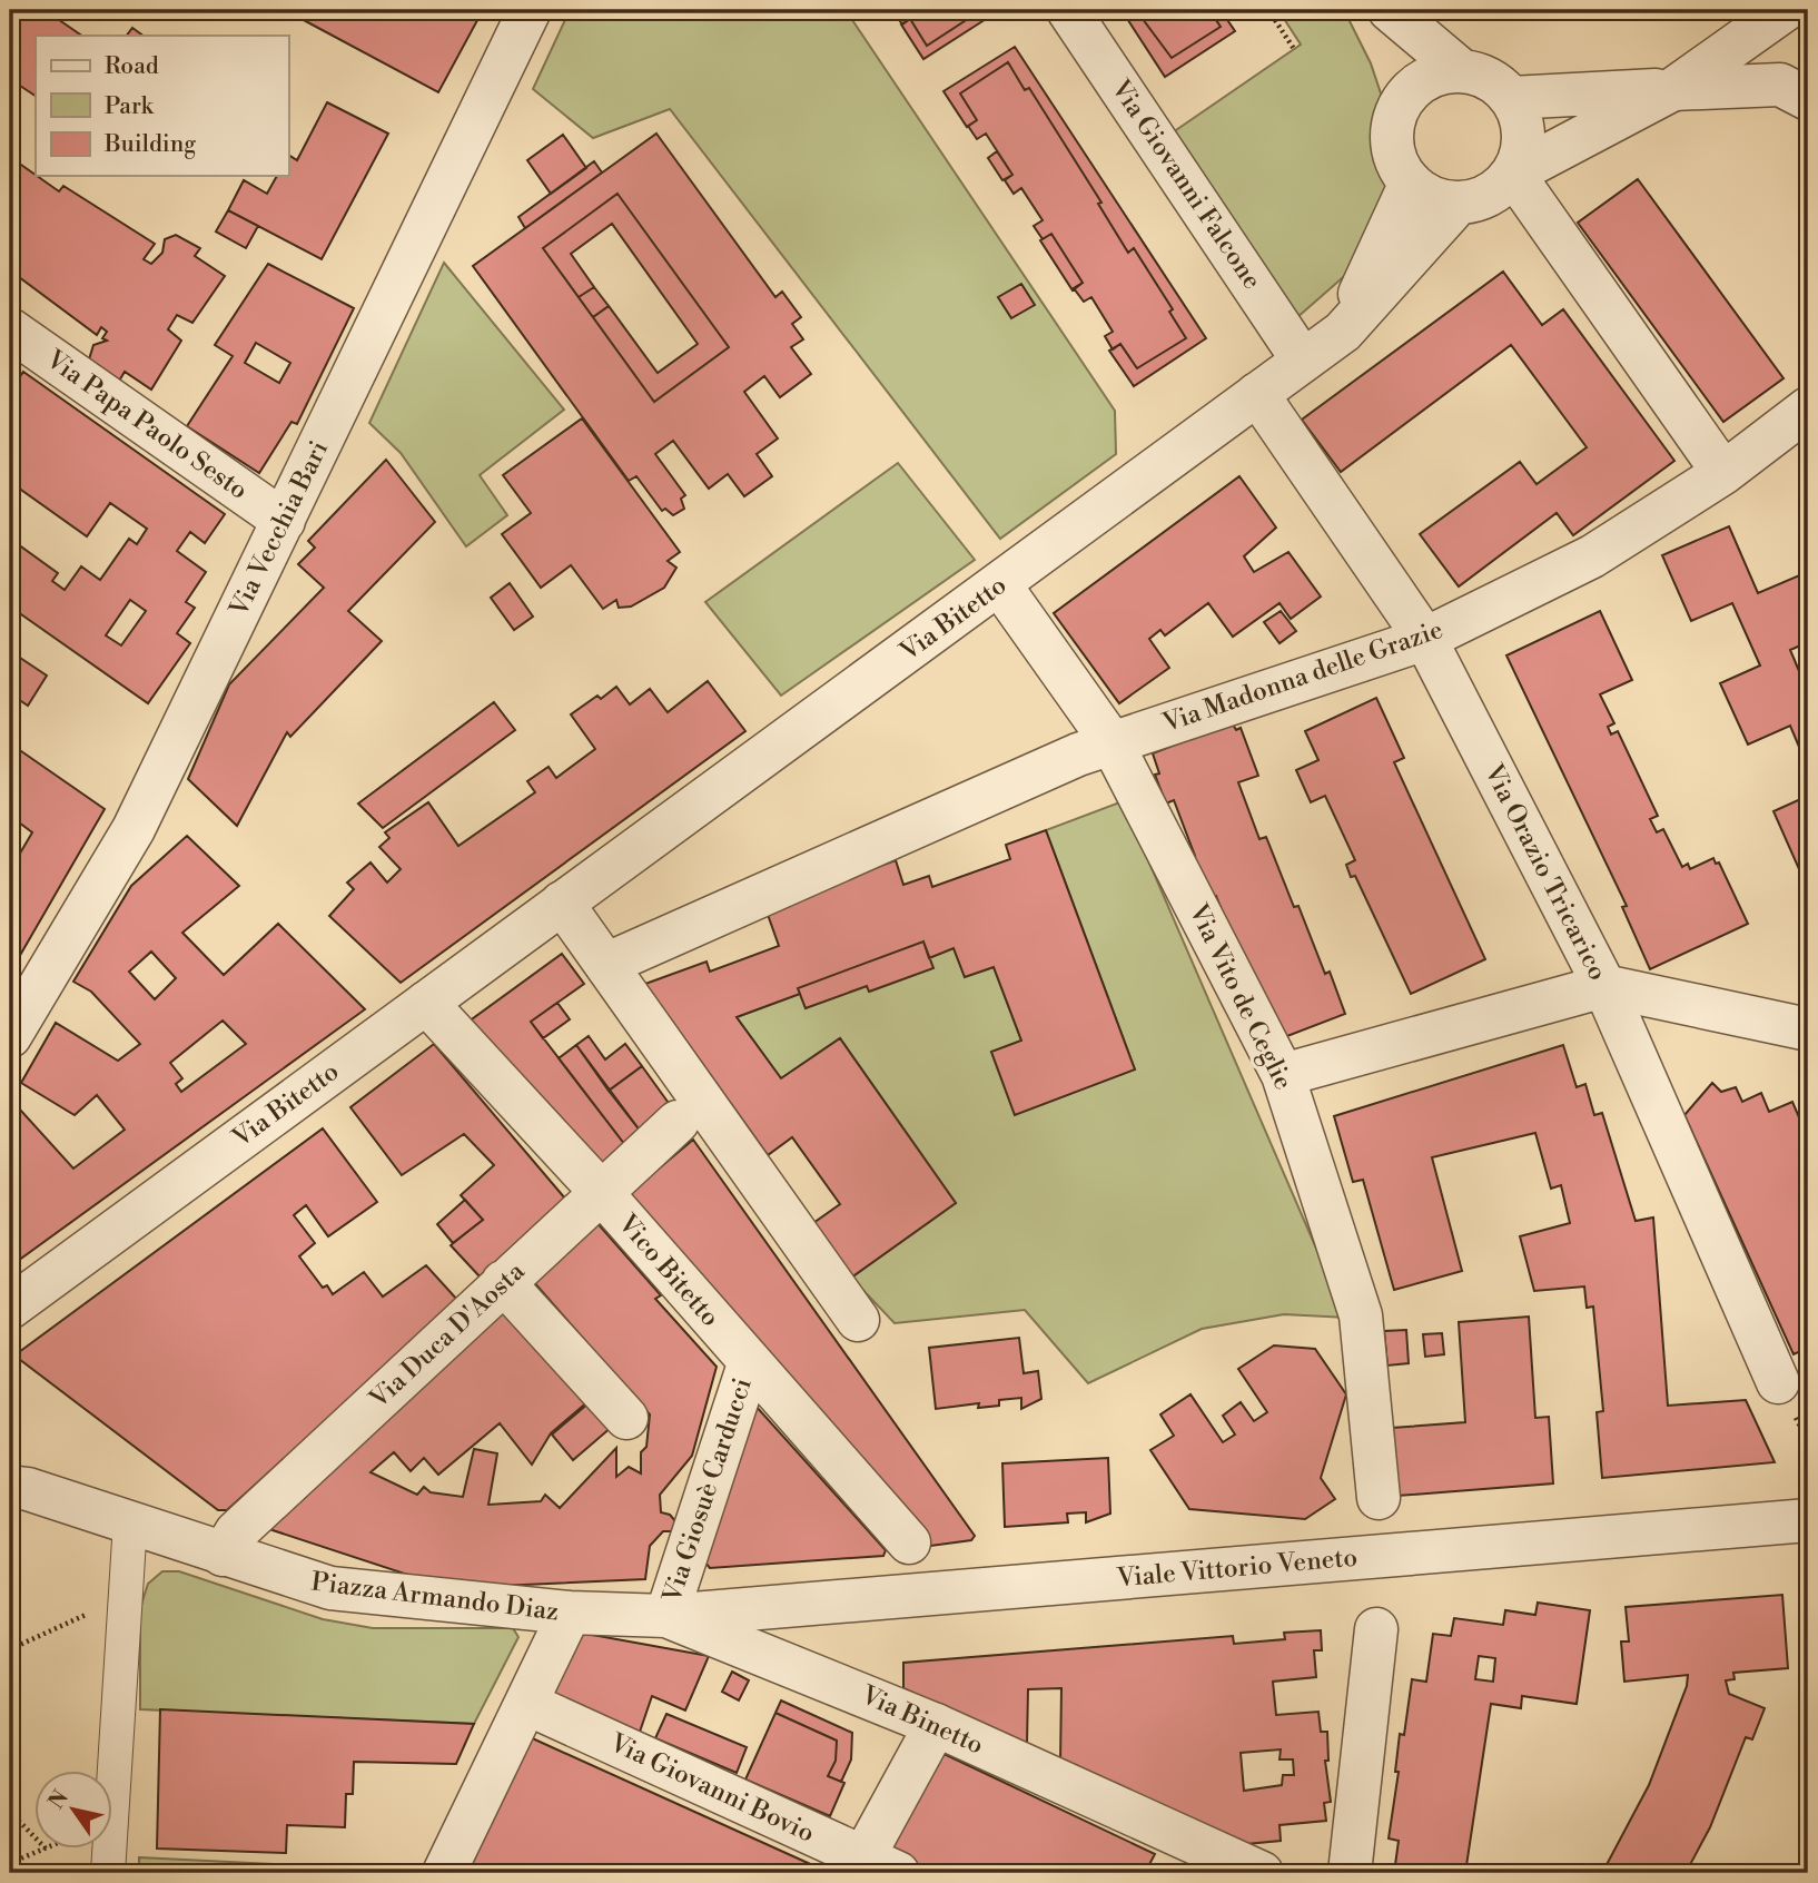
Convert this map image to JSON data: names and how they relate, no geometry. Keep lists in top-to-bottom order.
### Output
{
  "streets": {
    "street": [
      "Via Giovanni Falcone",
      "Via Papa Paolo Sesto",
      "Via Vecchia Bari",
      "Via Bitetto",
      "Via Madonna delle Grazie",
      "Via Orazio Tricarico",
      "Via Vito de Ceglie",
      "Vico Bitetto",
      "Via Duca D'Aosta",
      "Via Giosuè Carducci",
      "Viale Vittorio Veneto",
      "Piazza Armando Diaz",
      "Via Binetto",
      "Via Giovanni Bovio"
    ]
  },
  "crossings": [
    ["Via Giovanni Falcone", "Via Bitetto"],
    ["Via Papa Paolo Sesto", "Via Vecchia Bari"],
    ["Via Bitetto", "Via Orazio Tricarico"],
    ["Via Bitetto", "Via Vito de Ceglie"],
    ["Via Bitetto", "Vico Bitetto"],
    ["Via Madonna delle Grazie", "Via Orazio Tricarico"],
    ["Via Madonna delle Grazie", "Via Vito de Ceglie"],
    ["Vico Bitetto", "Via Duca D'Aosta"],
    ["Vico Bitetto", "Via Giosuè Carducci"],
    ["Via Duca D'Aosta", "Piazza Armando Diaz"],
    ["Via Giosuè Carducci", "Viale Vittorio Veneto"],
    ["Via Giosuè Carducci", "Via Binetto"],
    ["Viale Vittorio Veneto", "Via Binetto"],
    ["Piazza Armando Diaz", "Via Binetto"],
    ["Piazza Armando Diaz", "Via Giovanni Bovio"]
  ],
  "legend": ["Road", "Park", "Building"],
  "north": "top left"
}
